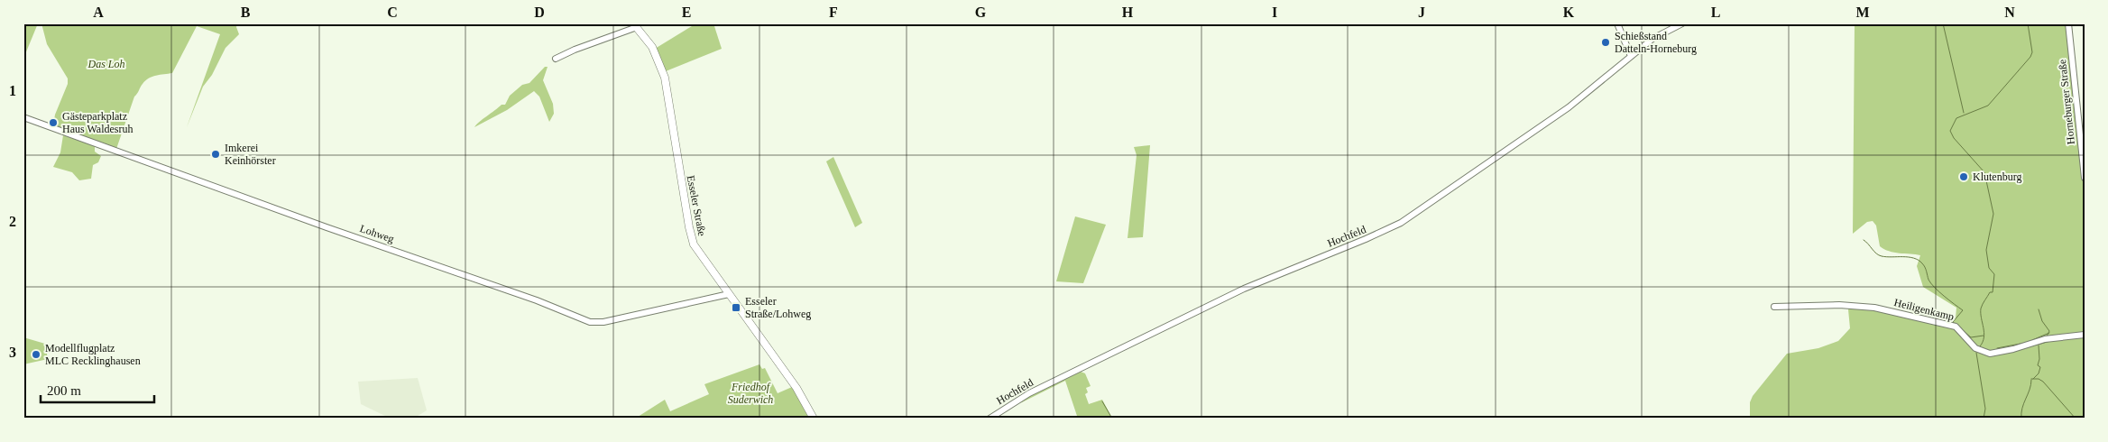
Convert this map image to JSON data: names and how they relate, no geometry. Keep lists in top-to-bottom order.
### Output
{
  "streets": {
    "main road": ["Esseler Straße"],
    "street": [
      "Horneburger Straße",
      "Lohweg",
      "Hochfeld",
      "Heiligenkamp"
    ]
  },
  "crossings": [
    ["Esseler Straße", "Lohweg"]
  ],
  "parks": ["Das Loh", "Friedhof Suderwich"],
  "places": {
    "other": [
      "Schießstand Datteln-Horneburg",
      "Gästeparkplatz Haus Waldesruh",
      "Imkerei Keinhörster",
      "Klutenburg",
      "Modellflugplatz MLC Recklinghausen"
    ],
    "transit": ["Esseler Straße/Lohweg"]
  },
  "scale_bar": "200 m",
  "grid": {
    "columns": [
      "A",
      "B",
      "C",
      "D",
      "E",
      "F",
      "G",
      "H",
      "I",
      "J",
      "K",
      "L",
      "M",
      "N"
    ],
    "rows": ["1", "2", "3"]
  }
}
